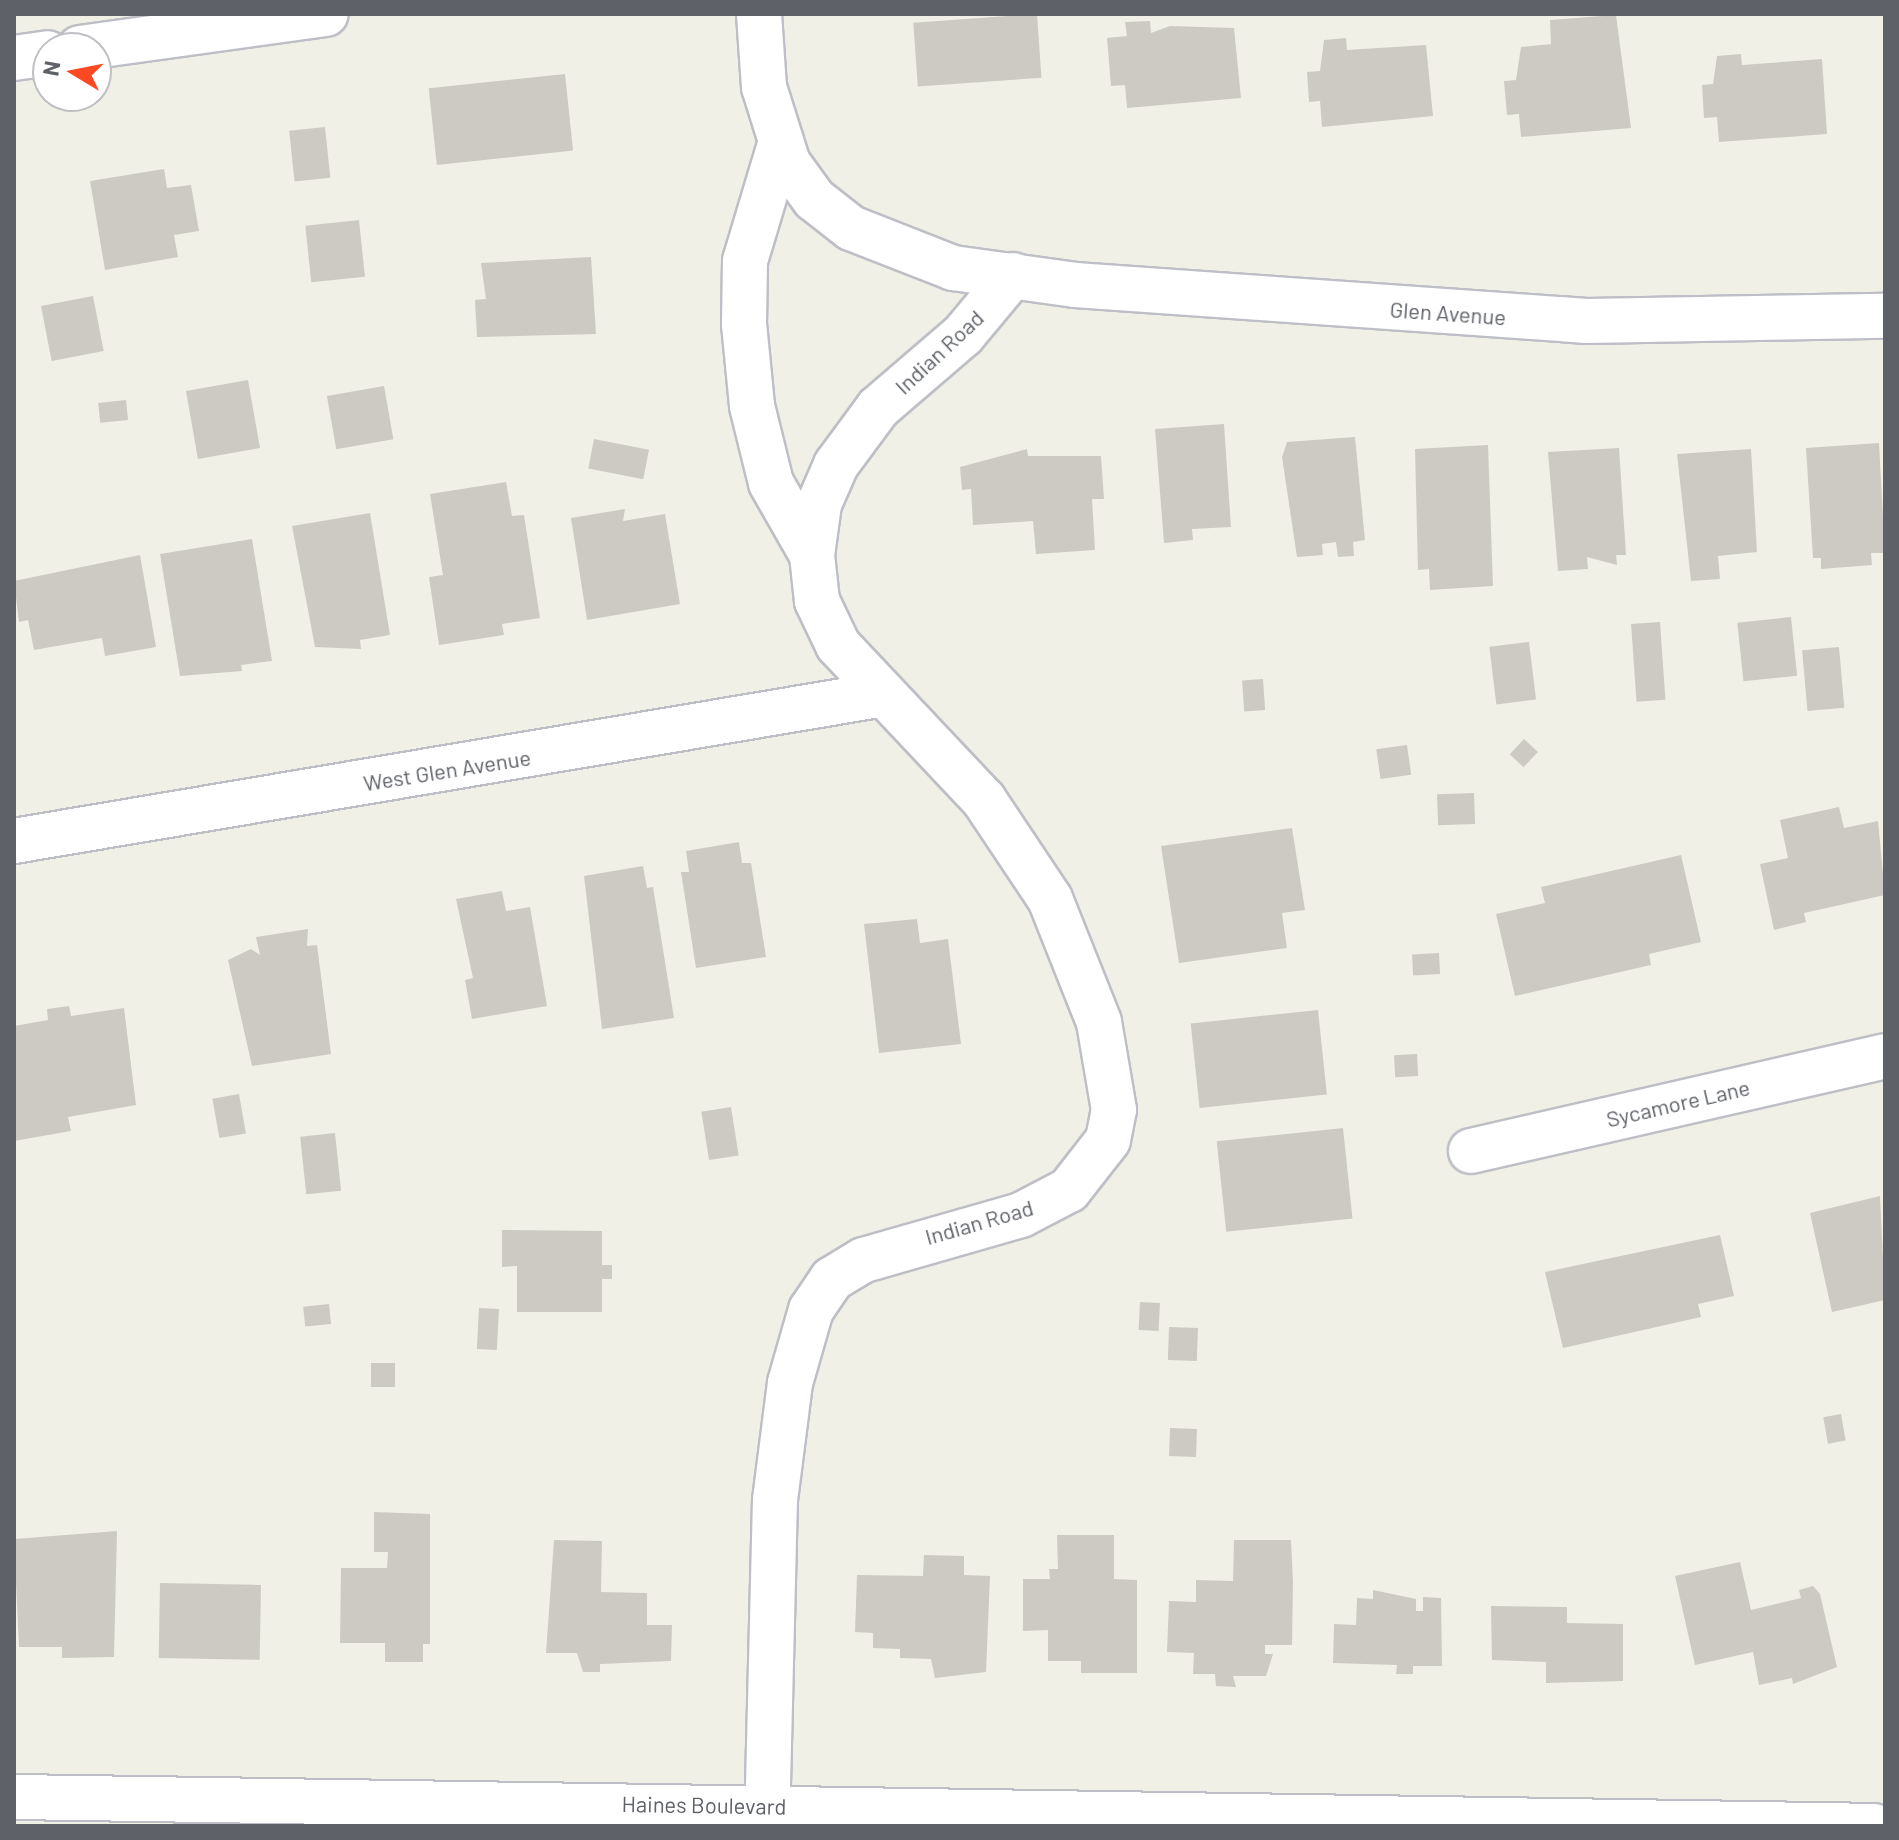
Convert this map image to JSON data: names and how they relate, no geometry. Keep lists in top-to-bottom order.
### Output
{
  "streets": {
    "street": [
      "Glen Avenue",
      "Indian Road",
      "West Glen Avenue",
      "Sycamore Lane",
      "Haines Boulevard"
    ]
  },
  "crossings": [
    ["Glen Avenue", "Indian Road"],
    ["Indian Road", "West Glen Avenue"],
    ["Indian Road", "Haines Boulevard"]
  ],
  "north": "left"
}
